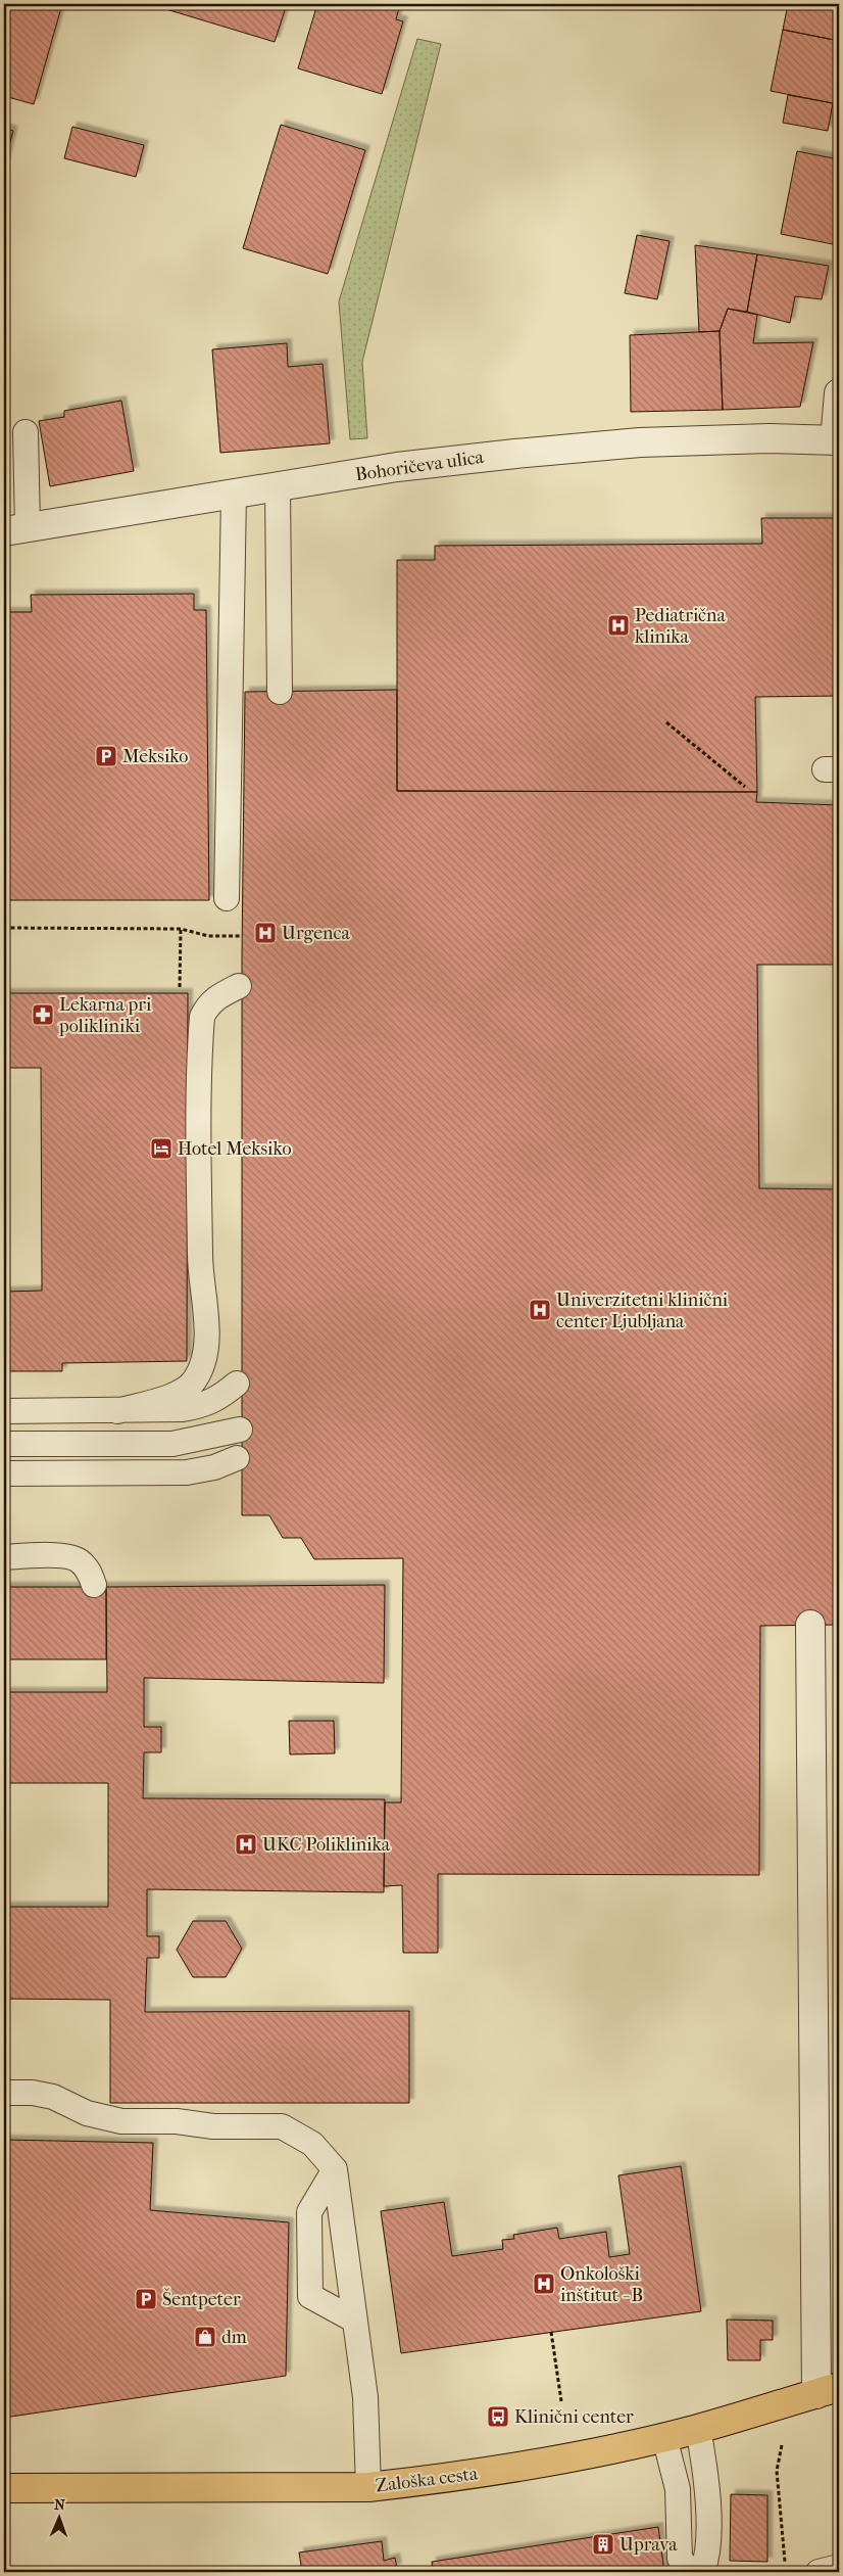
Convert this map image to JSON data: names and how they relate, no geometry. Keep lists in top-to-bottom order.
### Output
{
  "streets": {
    "main road": ["Zaloška cesta"],
    "street": ["Bohoričeva ulica"]
  },
  "places": {
    "hospital": [
      "Pediatrična klinika",
      "Urgenca",
      "Univerzitetni klinični center Ljubljana",
      "UKC Poliklinika",
      "Onkološki inštitut - B"
    ],
    "parking": ["Meksiko", "Šentpeter"],
    "pharmacy": ["Lekarna pri polikliniki"],
    "hotel": ["Hotel Meksiko"],
    "shop": ["dm"],
    "bus stop": ["Klinični center"],
    "building": ["Uprava"]
  },
  "north": "top"
}
